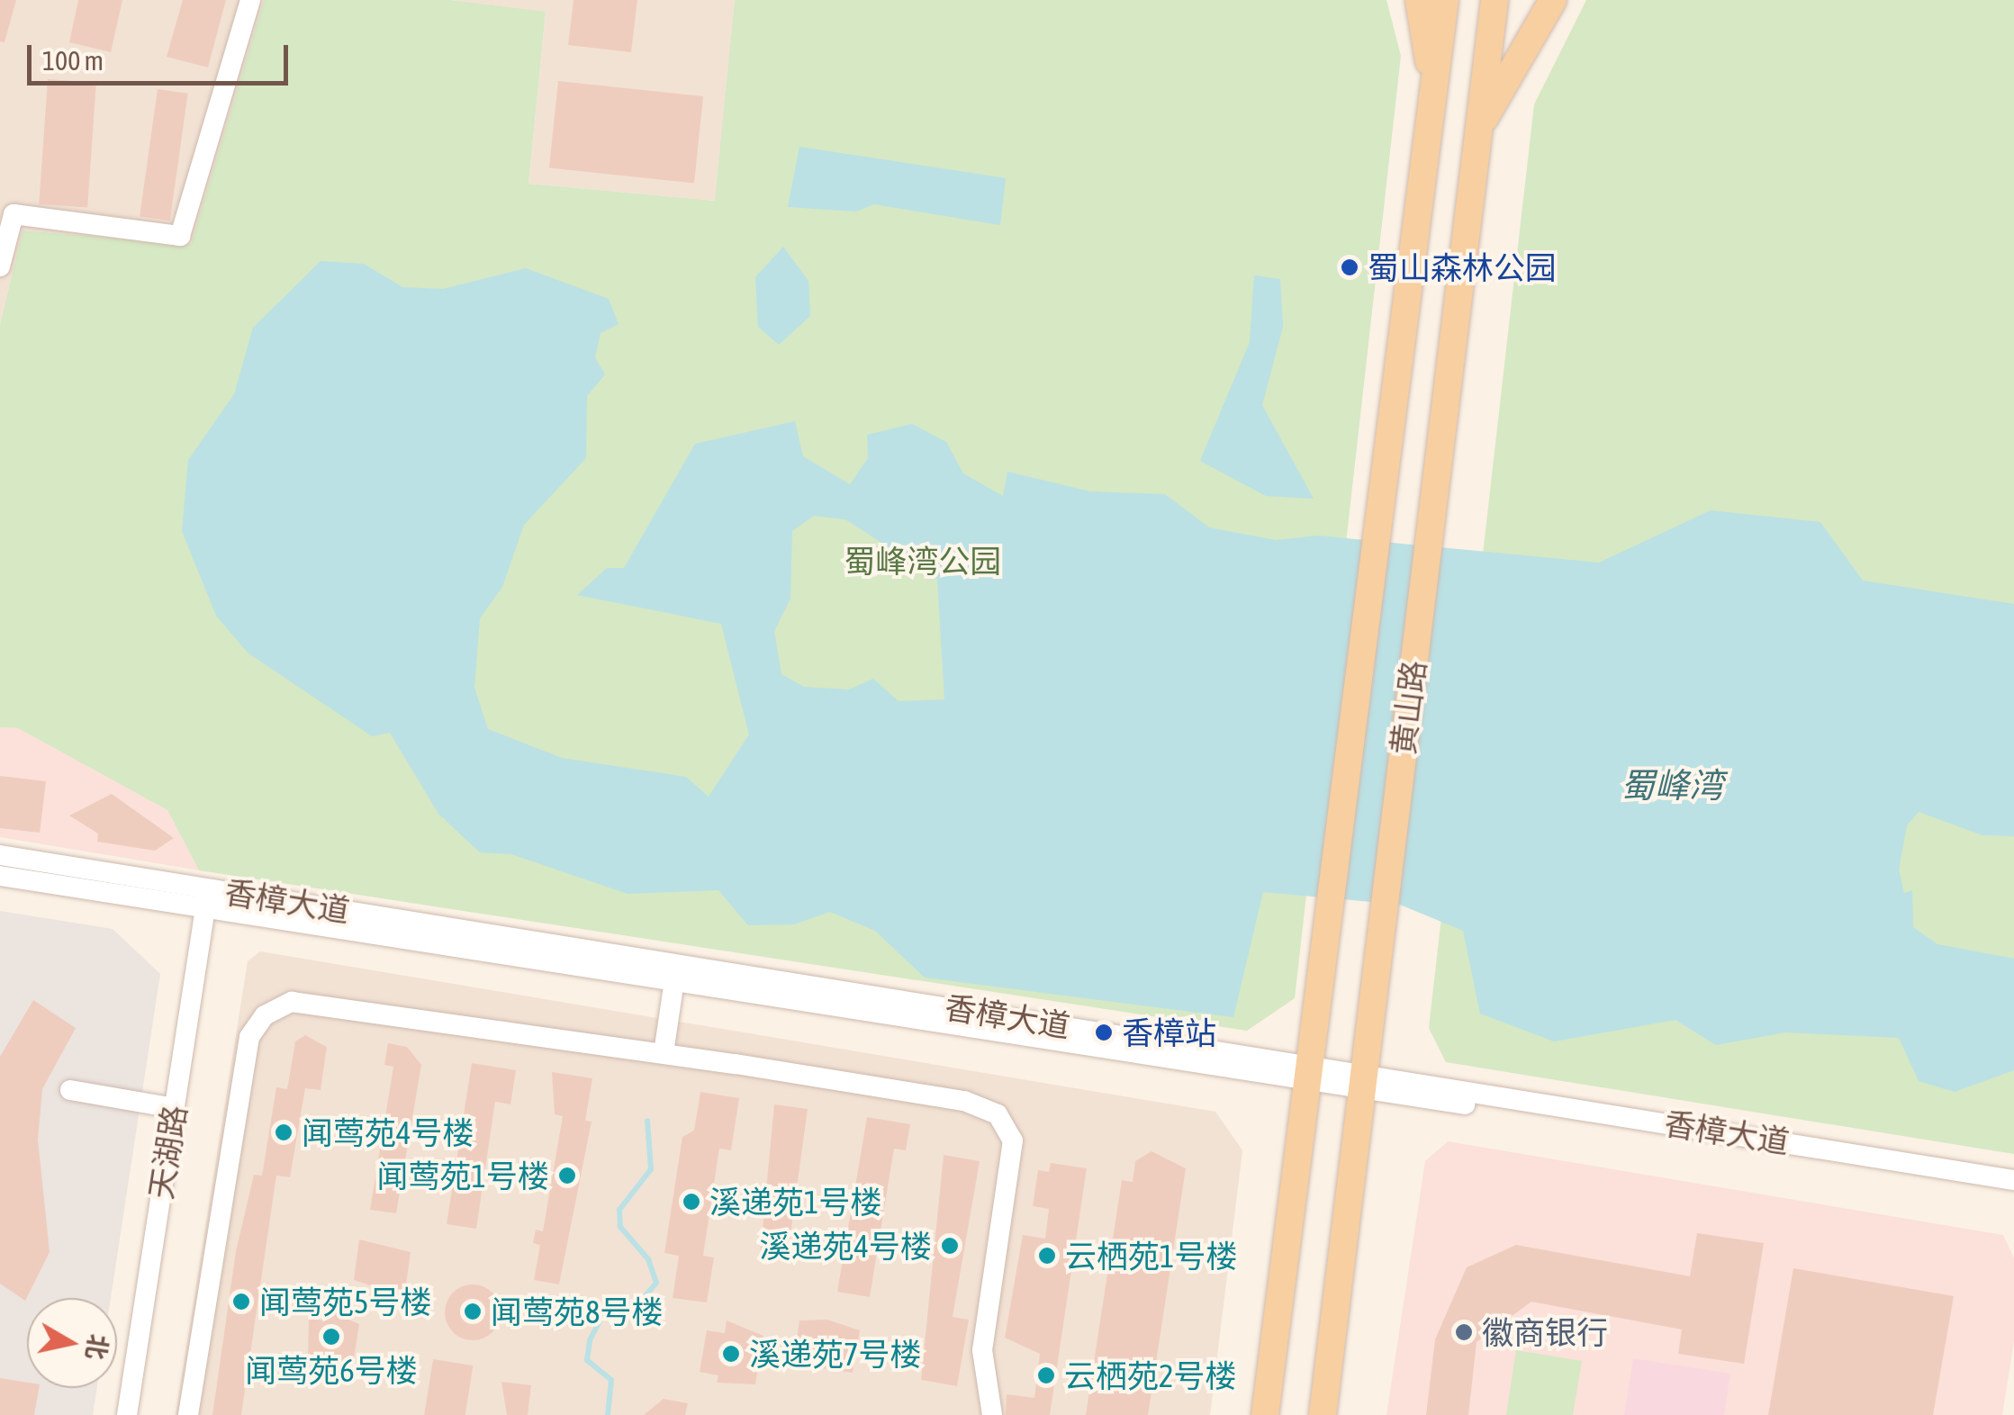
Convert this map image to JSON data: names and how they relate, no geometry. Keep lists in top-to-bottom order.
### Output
{
  "streets": {
    "main road": ["黄山路"],
    "street": ["香樟大道", "天湖路"]
  },
  "crossings": [
    ["黄山路", "香樟大道"],
    ["香樟大道", "天湖路"]
  ],
  "water": ["蜀峰湾"],
  "parks": ["蜀峰湾公园"],
  "places": [
    "蜀山森林公园",
    "香樟站",
    "闻莺苑4号楼",
    "闻莺苑1号楼",
    "溪递苑1号楼",
    "溪递苑4号楼",
    "云栖苑1号楼",
    "闻莺苑5号楼",
    "闻莺苑8号楼",
    "徽商银行",
    "闻莺苑6号楼",
    "溪递苑7号楼",
    "云栖苑2号楼"
  ],
  "scale_bar": "100 m",
  "north": "right"
}
